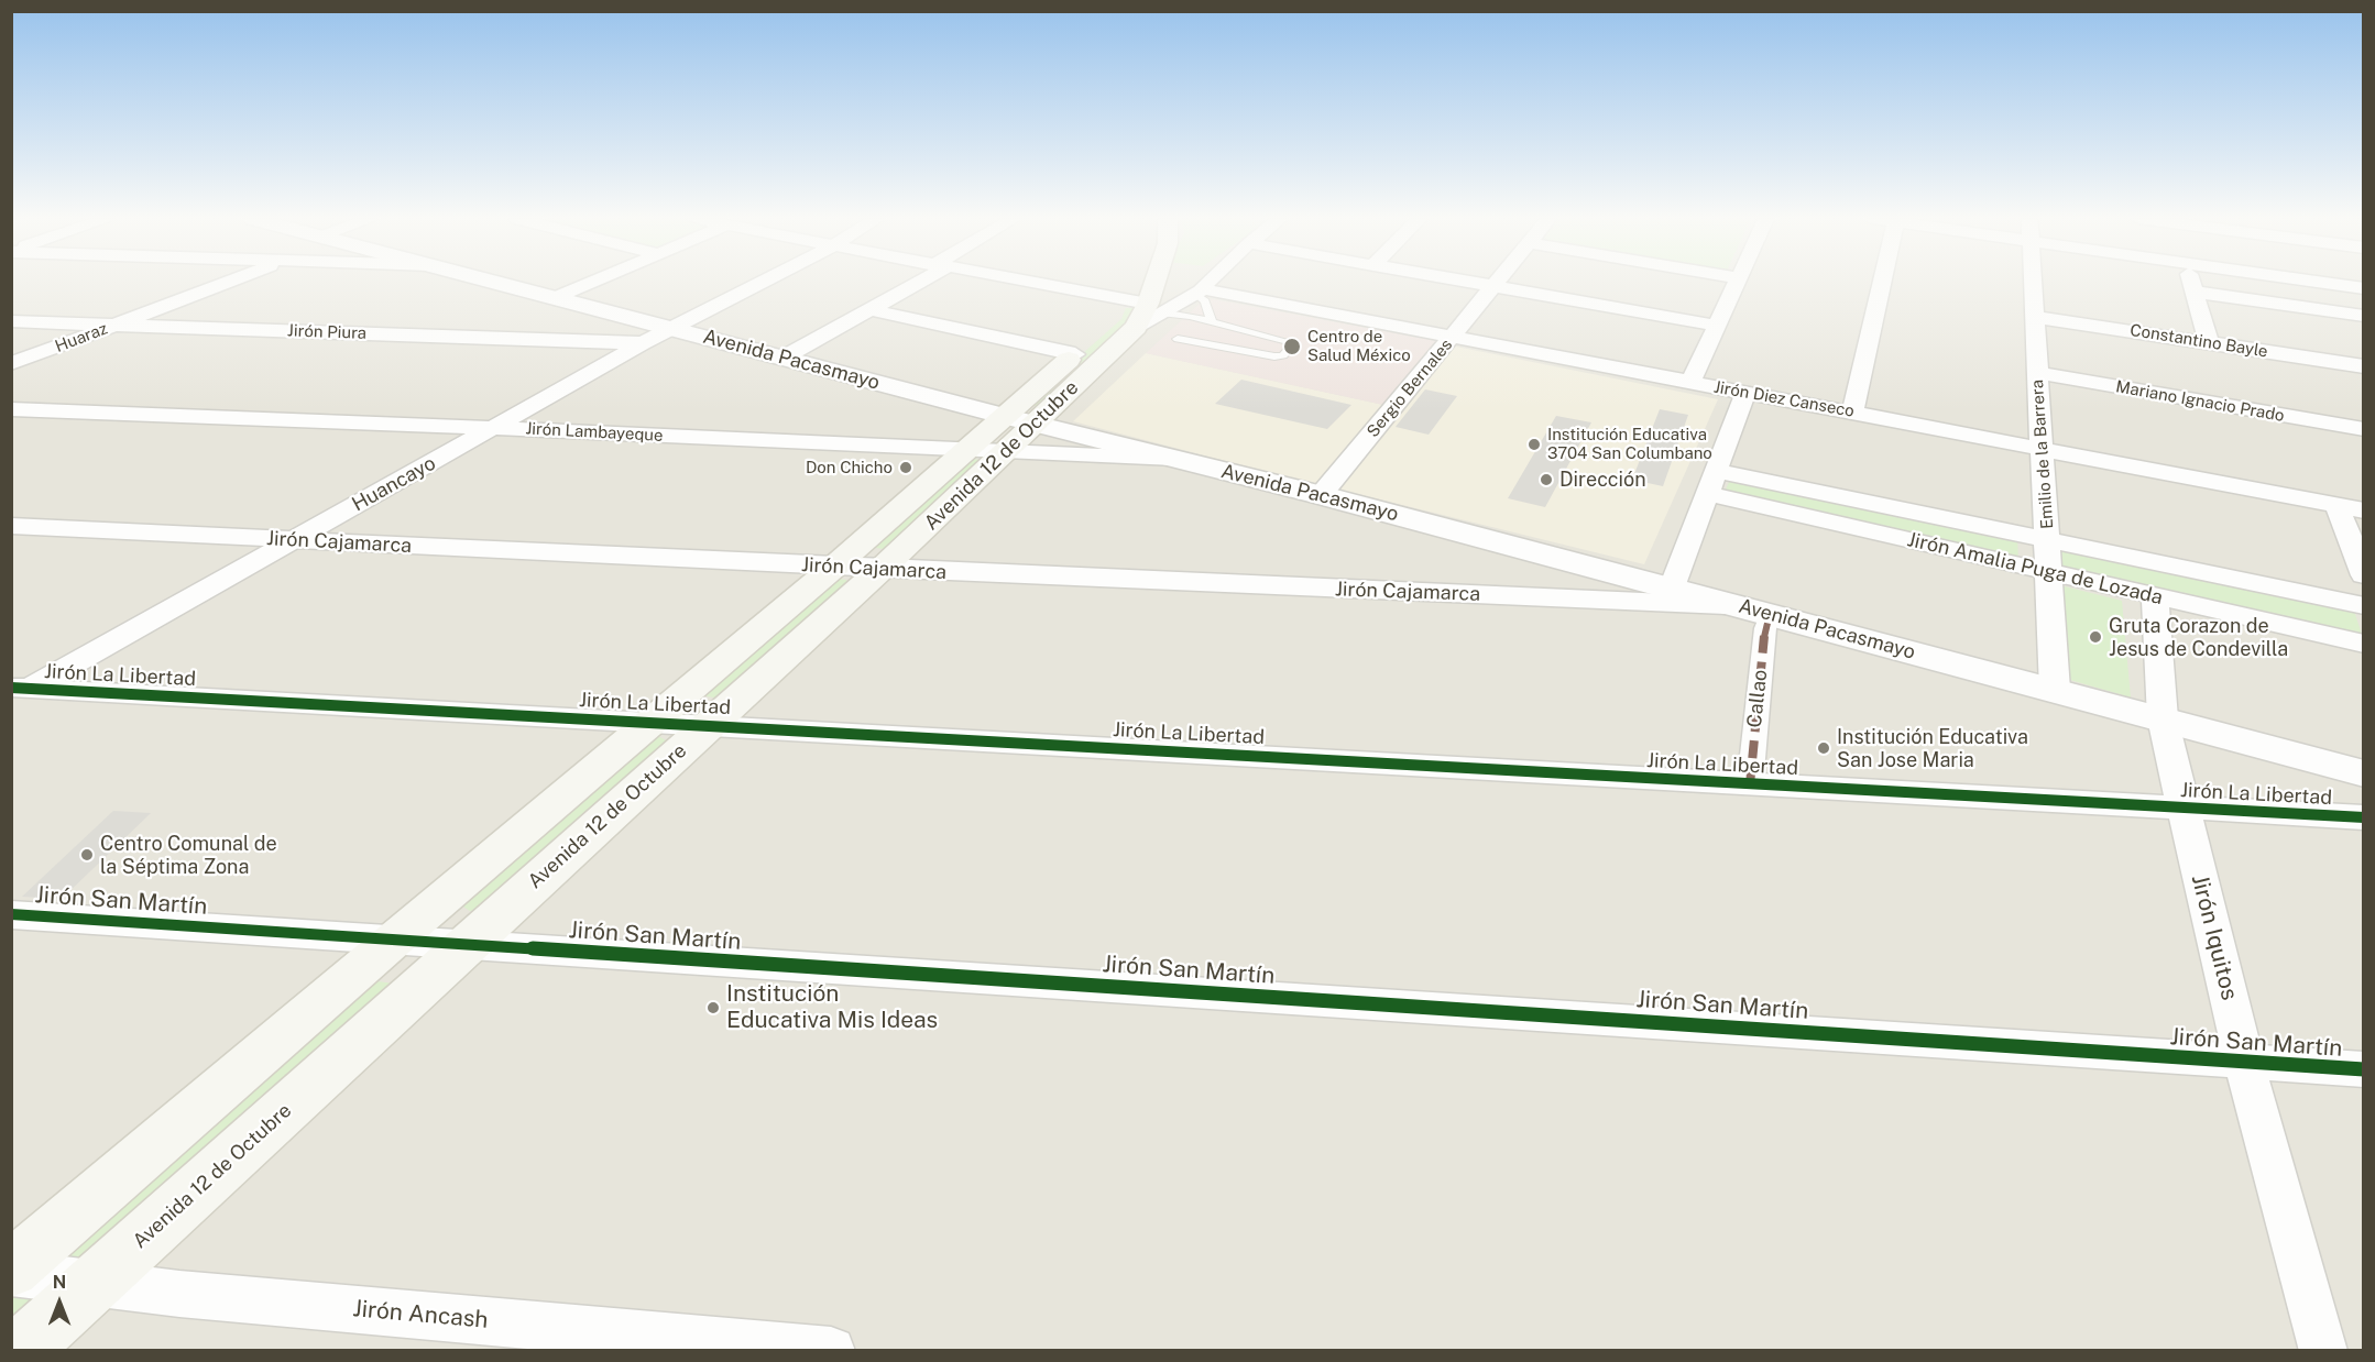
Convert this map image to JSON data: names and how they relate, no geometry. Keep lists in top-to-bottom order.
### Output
{
  "streets": {
    "main road": ["Avenida 12 de Octubre"],
    "street": [
      "Jirón Piura",
      "Huaraz",
      "Constantino Bayle",
      "Avenida Pacasmayo",
      "Sergio Bernales",
      "Jirón Diez Canseco",
      "Mariano Ignacio Prado",
      "Jirón Lambayeque",
      "Emilio de la Barrera",
      "Huancayo",
      "Jirón Cajamarca",
      "Jirón Amalia Puga de Lozada",
      "Jirón La Libertad",
      "Callao",
      "Jirón San Martín",
      "Jirón Iquitos",
      "Jirón Ancash"
    ]
  },
  "crossings": [
    ["Jirón Piura", "Huaraz"],
    ["Jirón Piura", "Huancayo"],
    ["Constantino Bayle", "Emilio de la Barrera"],
    ["Avenida Pacasmayo", "Sergio Bernales"],
    ["Avenida Pacasmayo", "Emilio de la Barrera"],
    ["Avenida Pacasmayo", "Avenida 12 de Octubre"],
    ["Avenida Pacasmayo", "Huancayo"],
    ["Avenida Pacasmayo", "Jirón Cajamarca"],
    ["Avenida Pacasmayo", "Callao"],
    ["Avenida Pacasmayo", "Jirón Iquitos"],
    ["Sergio Bernales", "Jirón Diez Canseco"],
    ["Jirón Diez Canseco", "Emilio de la Barrera"],
    ["Mariano Ignacio Prado", "Emilio de la Barrera"],
    ["Jirón Lambayeque", "Avenida 12 de Octubre"],
    ["Jirón Lambayeque", "Huancayo"],
    ["Emilio de la Barrera", "Jirón Amalia Puga de Lozada"],
    ["Avenida 12 de Octubre", "Jirón Cajamarca"],
    ["Avenida 12 de Octubre", "Jirón La Libertad"],
    ["Avenida 12 de Octubre", "Jirón San Martín"],
    ["Avenida 12 de Octubre", "Jirón Ancash"],
    ["Huancayo", "Jirón Cajamarca"],
    ["Huancayo", "Jirón La Libertad"],
    ["Jirón Amalia Puga de Lozada", "Jirón Iquitos"],
    ["Jirón La Libertad", "Callao"],
    ["Jirón La Libertad", "Jirón Iquitos"],
    ["Jirón San Martín", "Jirón Iquitos"]
  ],
  "places": [
    "Centro de Salud México",
    "Institución Educativa 3704 San Columbano",
    "Don Chicho",
    "Dirección",
    "Gruta Corazon de Jesus de Condevilla",
    "Institución Educativa San Jose Maria",
    "Centro Comunal de la Séptima Zona",
    "Institución Educativa Mis Ideas"
  ],
  "north": "top"
}
